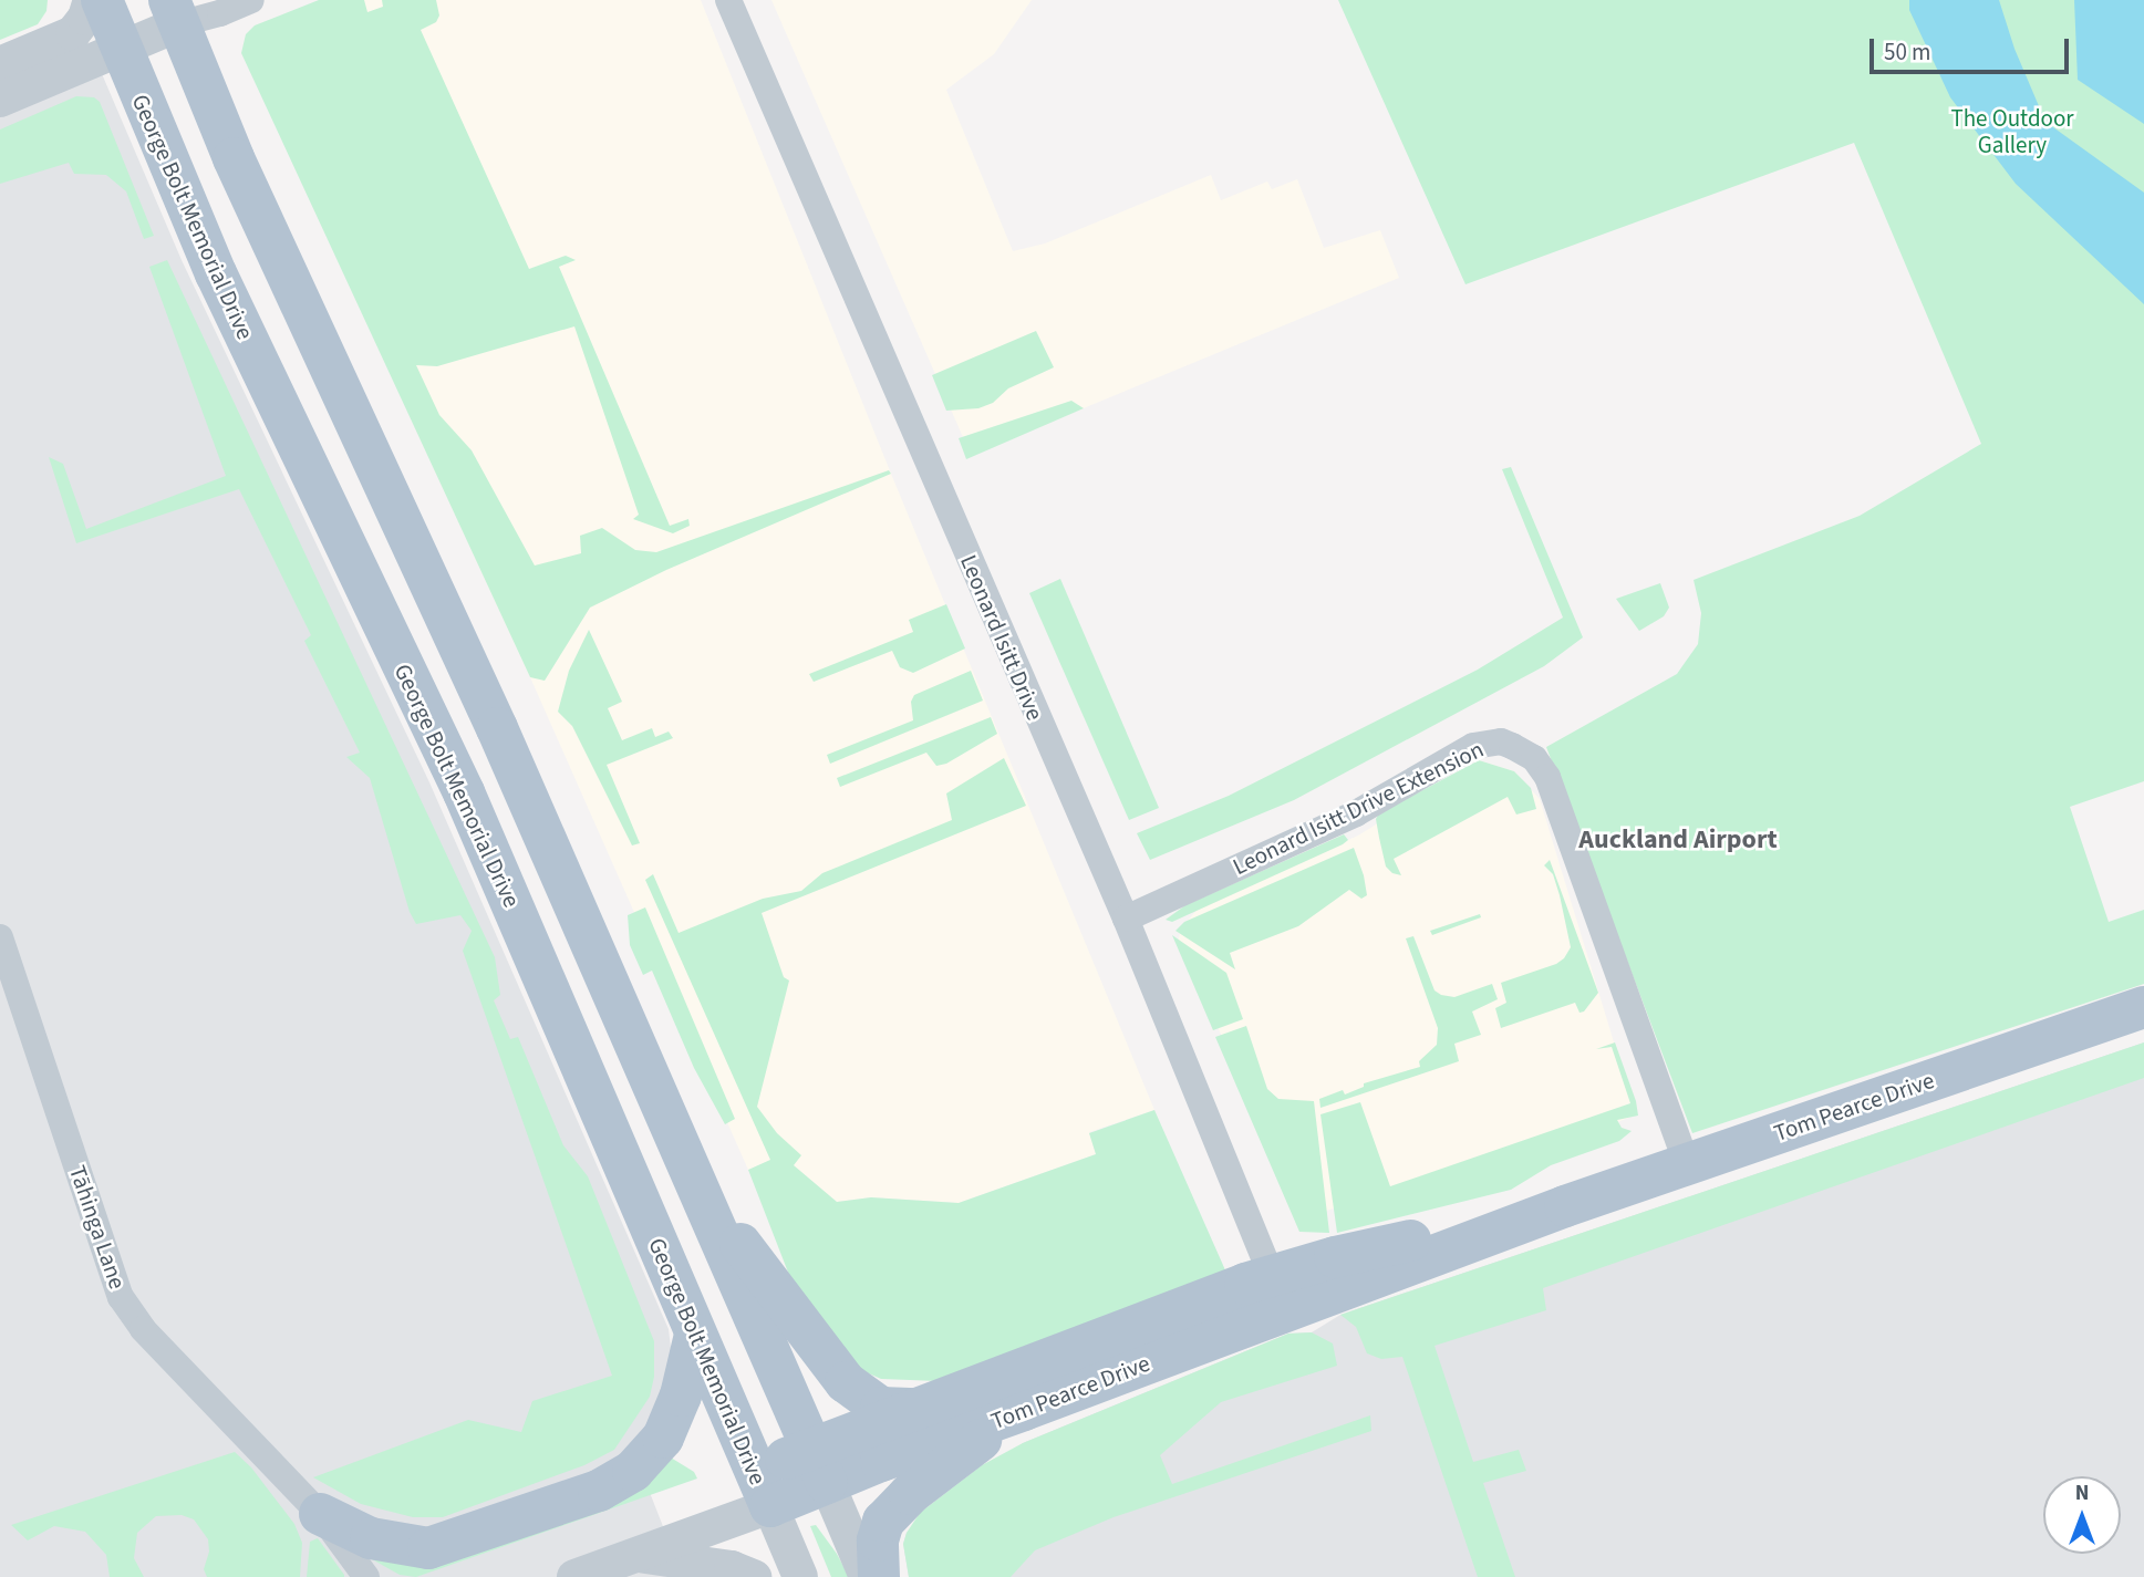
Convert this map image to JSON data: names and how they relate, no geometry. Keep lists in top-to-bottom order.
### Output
{
  "streets": {
    "main road": ["George Bolt Memorial Drive", "Tom Pearce Drive"],
    "street": ["Leonard Isitt Drive", "Leonard Isitt Drive Extension", "Tāhinga Lane"]
  },
  "crossings": [
    ["George Bolt Memorial Drive", "Tom Pearce Drive"],
    ["Leonard Isitt Drive", "Leonard Isitt Drive Extension"],
    ["Leonard Isitt Drive", "Tom Pearce Drive"],
    ["Leonard Isitt Drive Extension", "Tom Pearce Drive"]
  ],
  "districts": ["Auckland Airport"],
  "parks": ["The Outdoor Gallery"],
  "scale_bar": "50 m",
  "north": "top"
}
